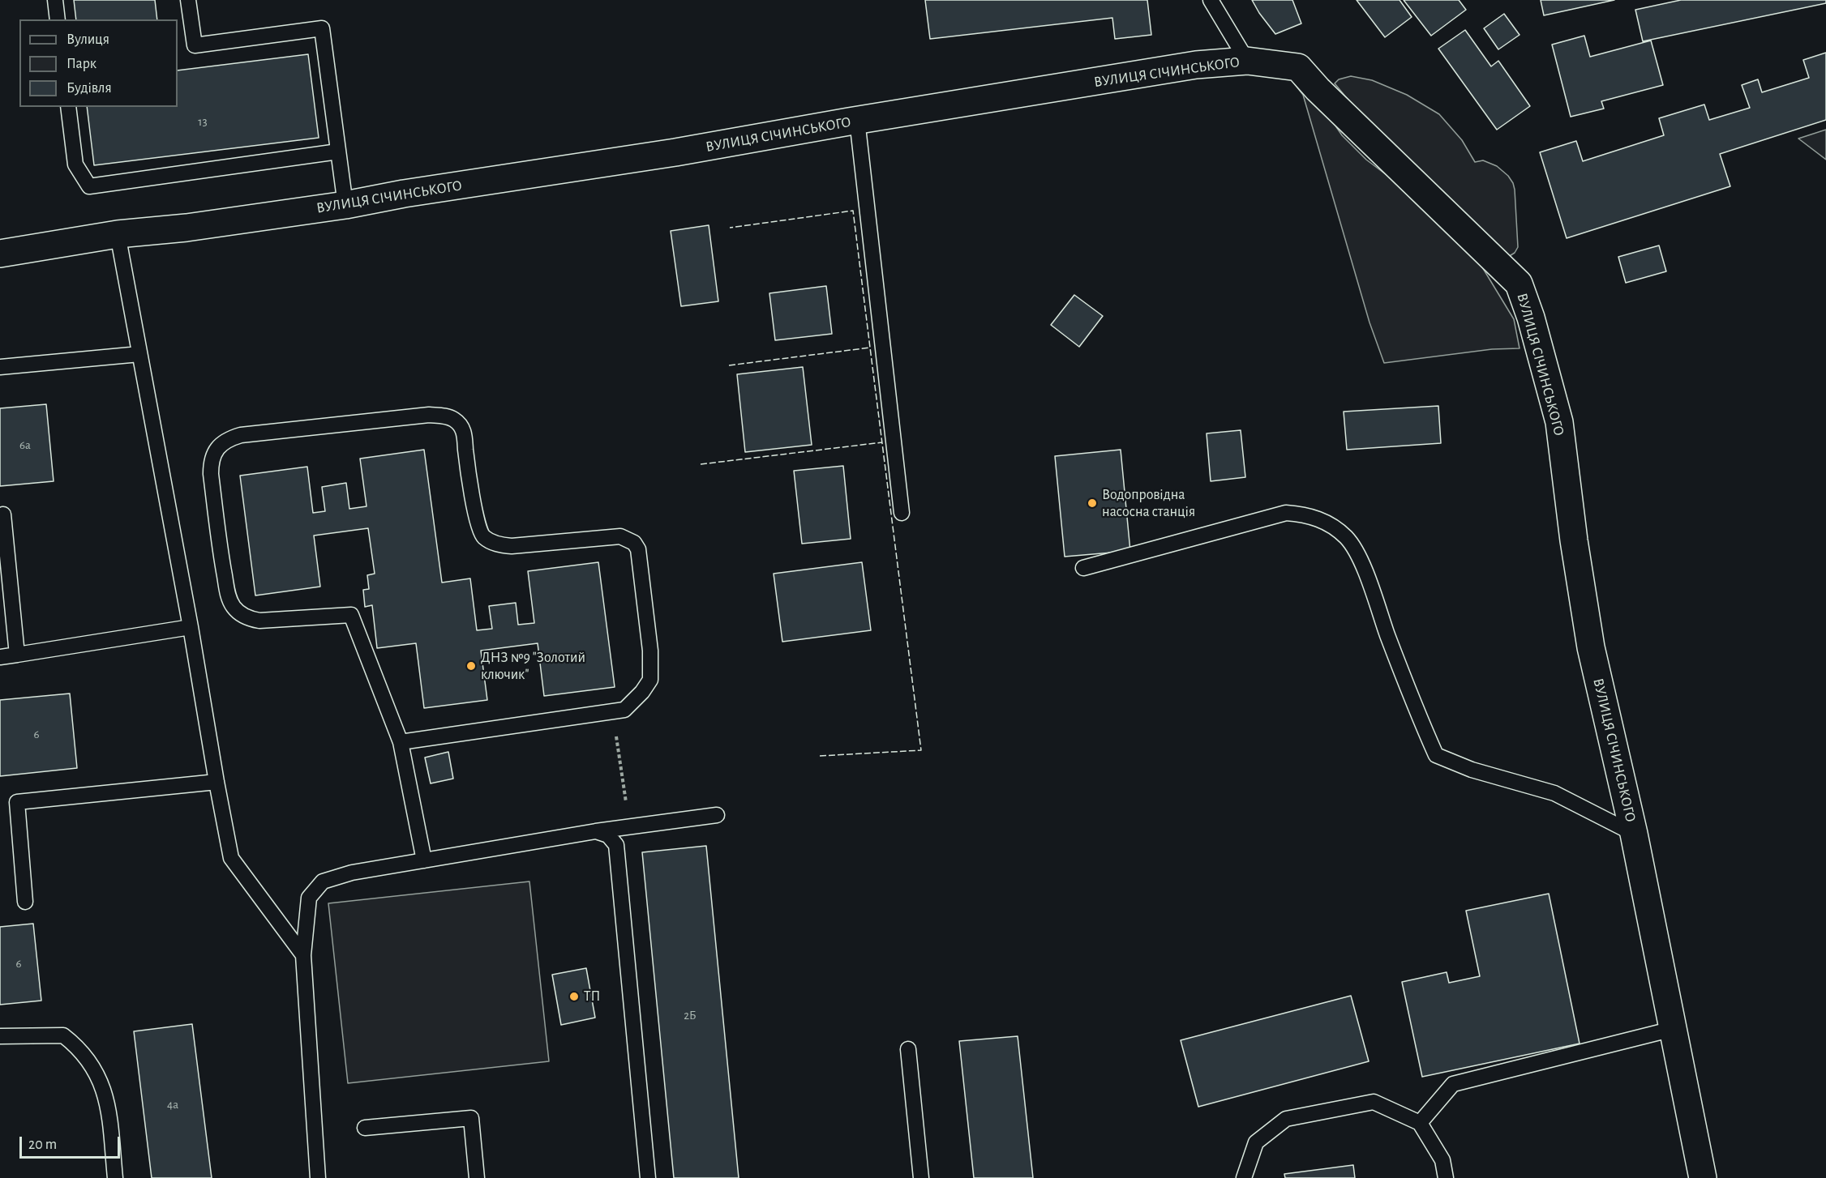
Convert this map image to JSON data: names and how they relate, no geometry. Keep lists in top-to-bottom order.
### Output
{
  "streets": {
    "street": ["ВУЛИЦЯ СІЧИНСЬКОГО"]
  },
  "places": ["Водопровідна насосна станція", "ДНЗ №9 \"Золотий ключик\"", "ТП"],
  "house_numbers": [
    "13",
    "6а",
    "6",
    "6",
    "2Б",
    "4а"
  ],
  "legend": ["Вулиця", "Парк", "Будівля"],
  "scale_bar": "20 m"
}
